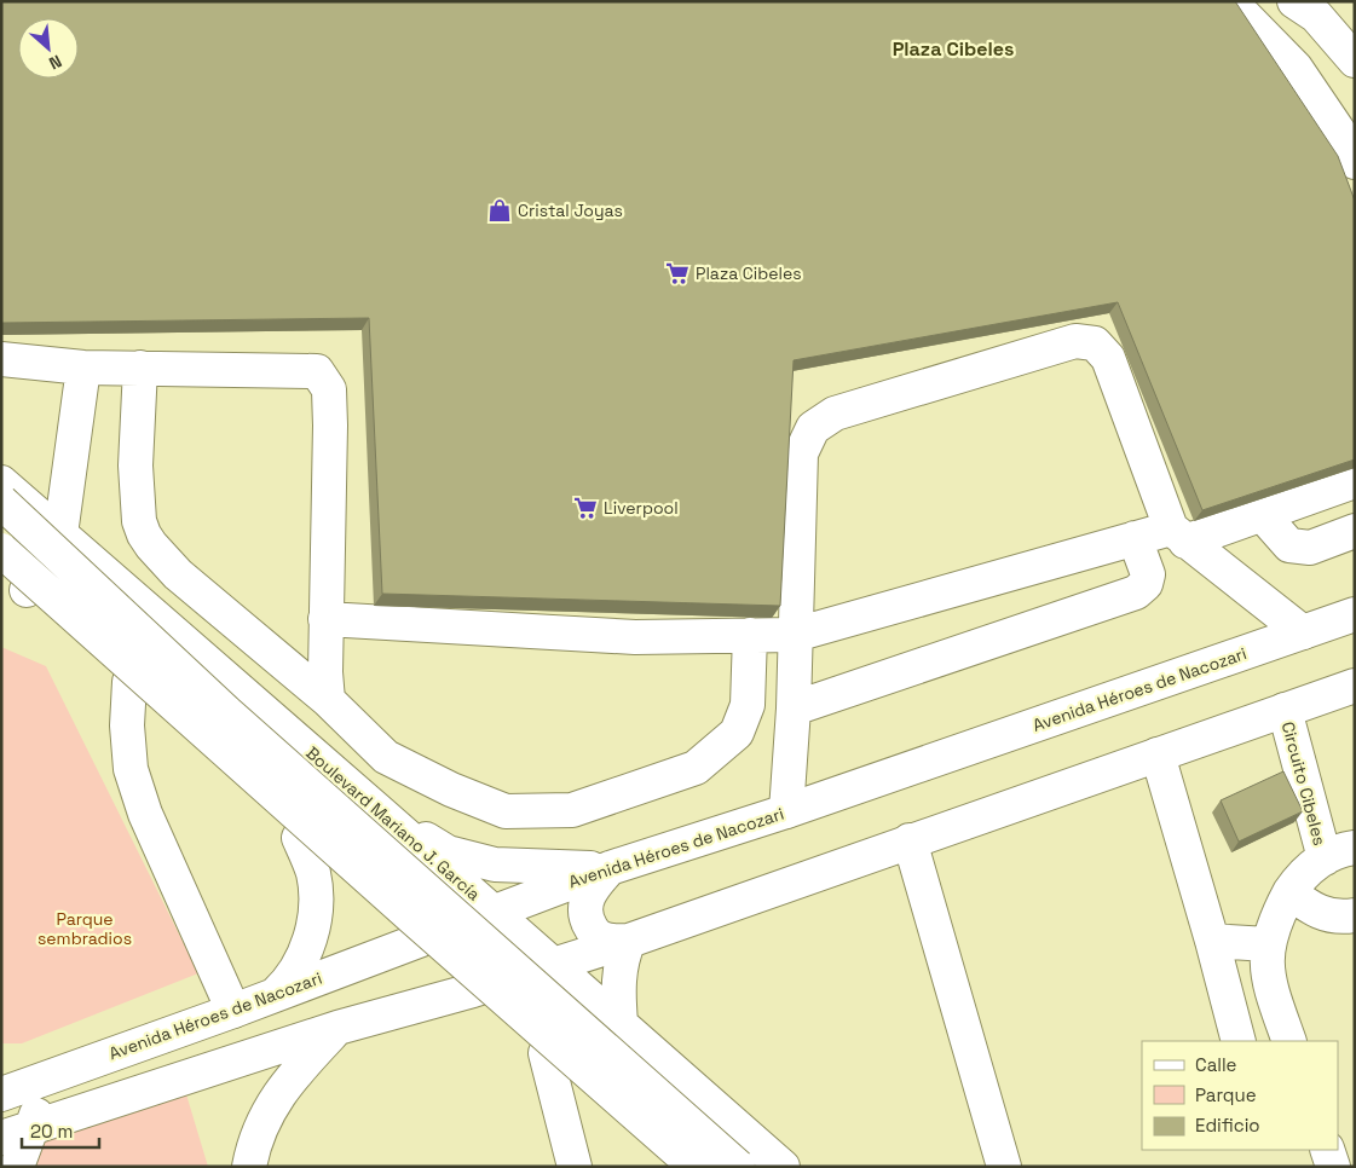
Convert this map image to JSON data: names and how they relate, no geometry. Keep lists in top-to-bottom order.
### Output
{
  "streets": {
    "main road": ["Avenida Héroes de Nacozari", "Circuito Cibeles", "Boulevard Mariano J. García"]
  },
  "crossings": [
    ["Avenida Héroes de Nacozari", "Boulevard Mariano J. García"]
  ],
  "districts": ["Plaza Cibeles"],
  "parks": ["Parque sembradios"],
  "places": {
    "shop": ["Cristal Joyas"],
    "supermarket": ["Plaza Cibeles", "Liverpool"]
  },
  "legend": ["Calle", "Parque", "Edificio"],
  "scale_bar": "20 m",
  "north": "bottom right"
}
